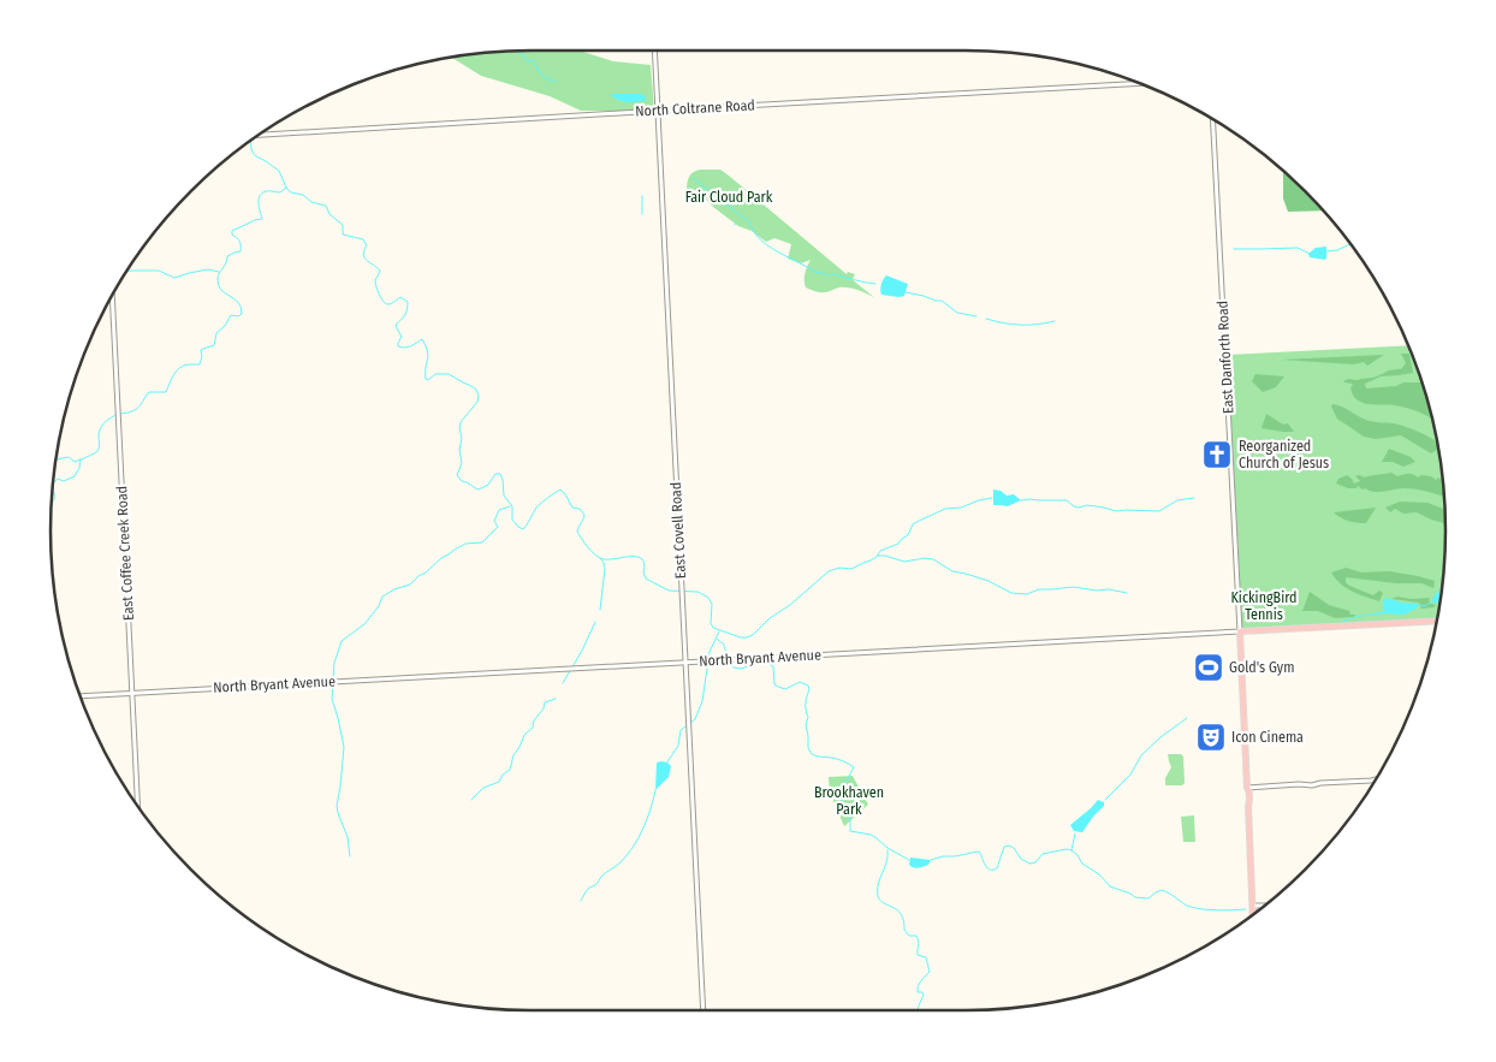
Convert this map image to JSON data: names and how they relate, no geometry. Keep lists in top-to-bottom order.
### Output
{
  "streets": {
    "main road": ["East Danforth Road", "North Bryant Avenue"],
    "street": ["North Coltrane Road", "East Covell Road", "East Coffee Creek Road"]
  },
  "crossings": [
    ["North Coltrane Road", "East Covell Road"],
    ["East Danforth Road", "North Bryant Avenue"],
    ["East Covell Road", "North Bryant Avenue"],
    ["East Coffee Creek Road", "North Bryant Avenue"]
  ],
  "parks": ["Fair Cloud Park", "KickingBird Tennis", "Brookhaven Park"],
  "places": {
    "church": ["Reorganized Church of Jesus"],
    "sports": ["Gold's Gym"],
    "theatre": ["Icon Cinema"]
  }
}
